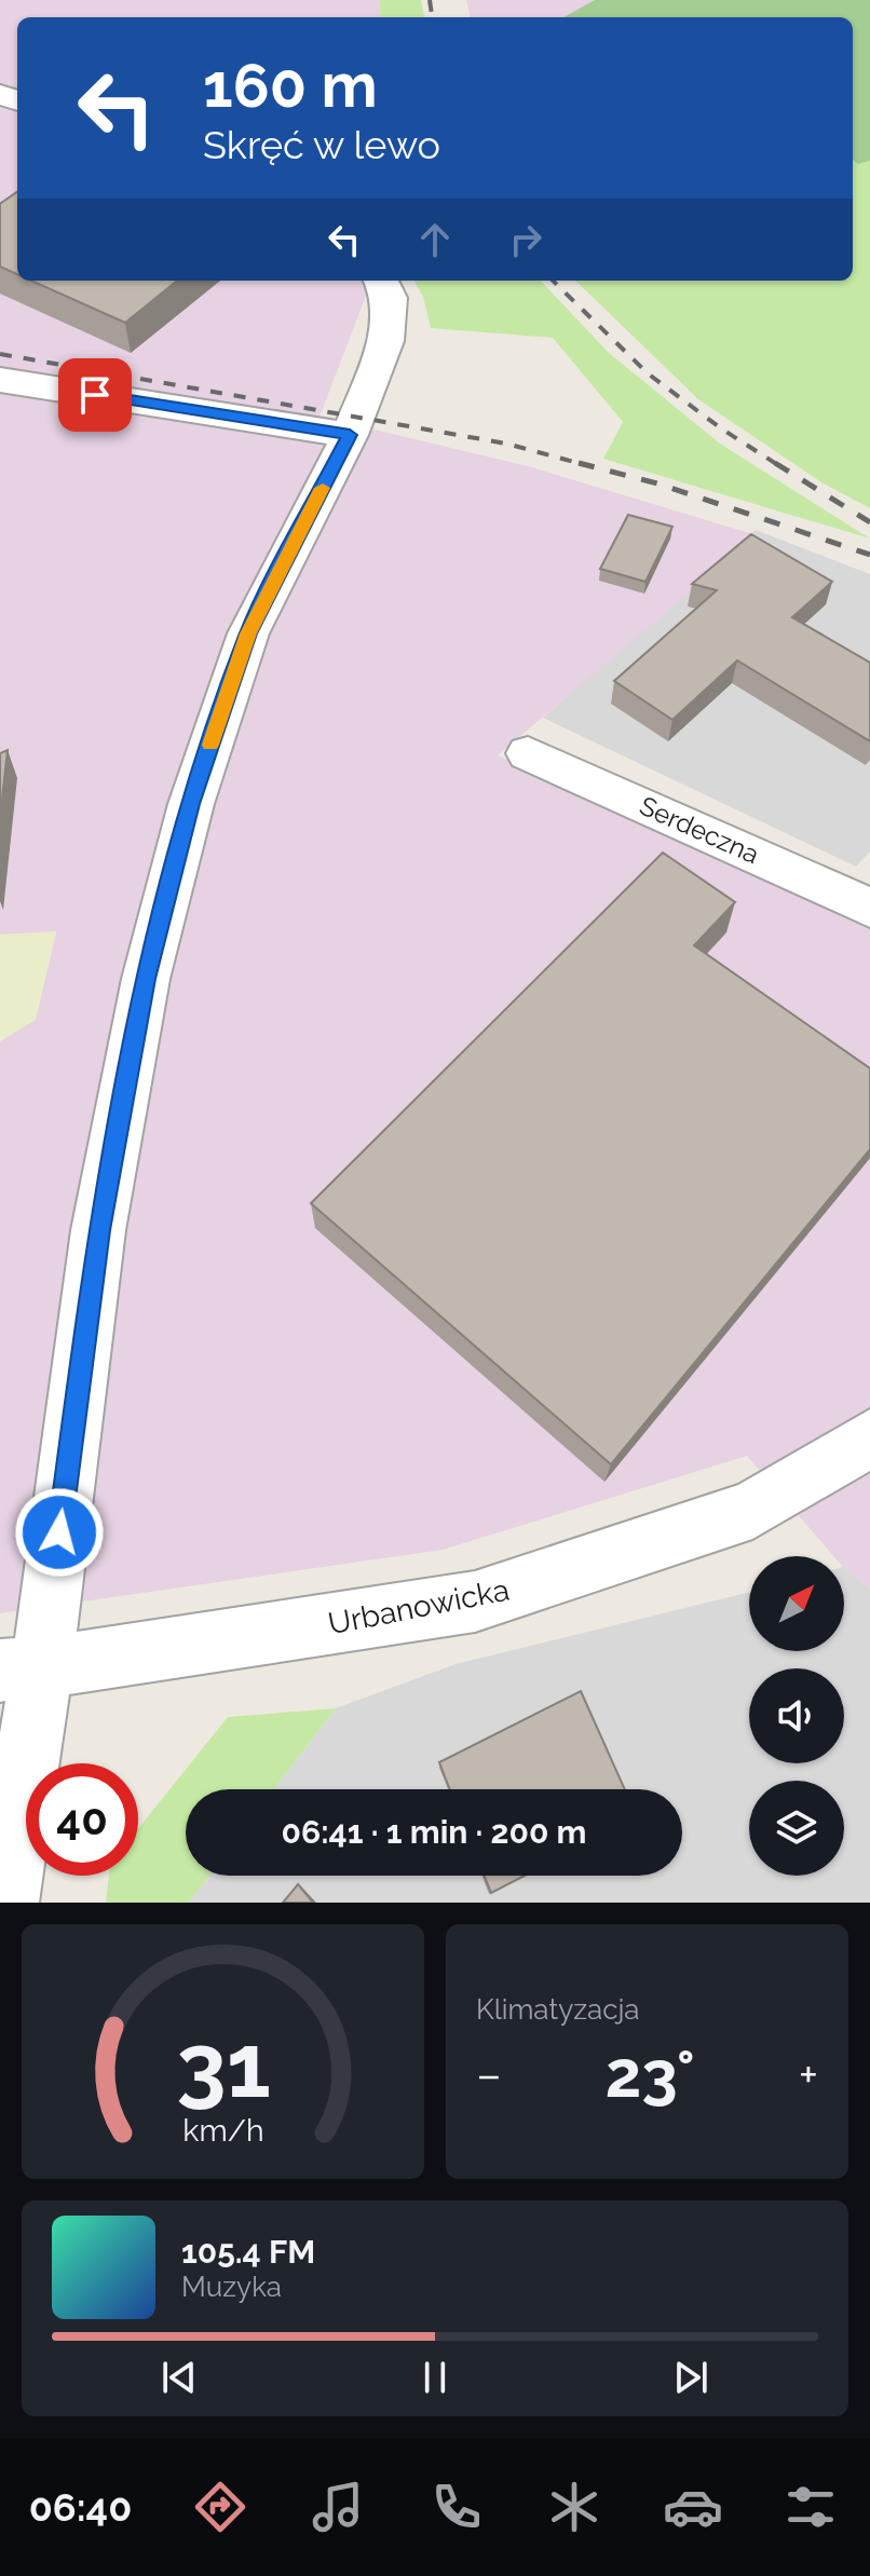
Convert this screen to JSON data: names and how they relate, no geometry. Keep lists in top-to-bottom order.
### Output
{
  "streets": {
    "street": ["Serdeczna", "Urbanowicka"]
  },
  "north": "top right",
  "page": {
    "turn": ["160 m", "Skręć w lewo"],
    "limit": "40",
    "trip": "06:41 · 1 min · 200 m",
    "tile": "Klimatyzacja",
    "heat": ["−", "23°", "+"],
    "song": ["105.4 FM", "Muzyka"],
    "tabs": "06:40",
    "gauge": ["31", "km/h"]
  }
}
